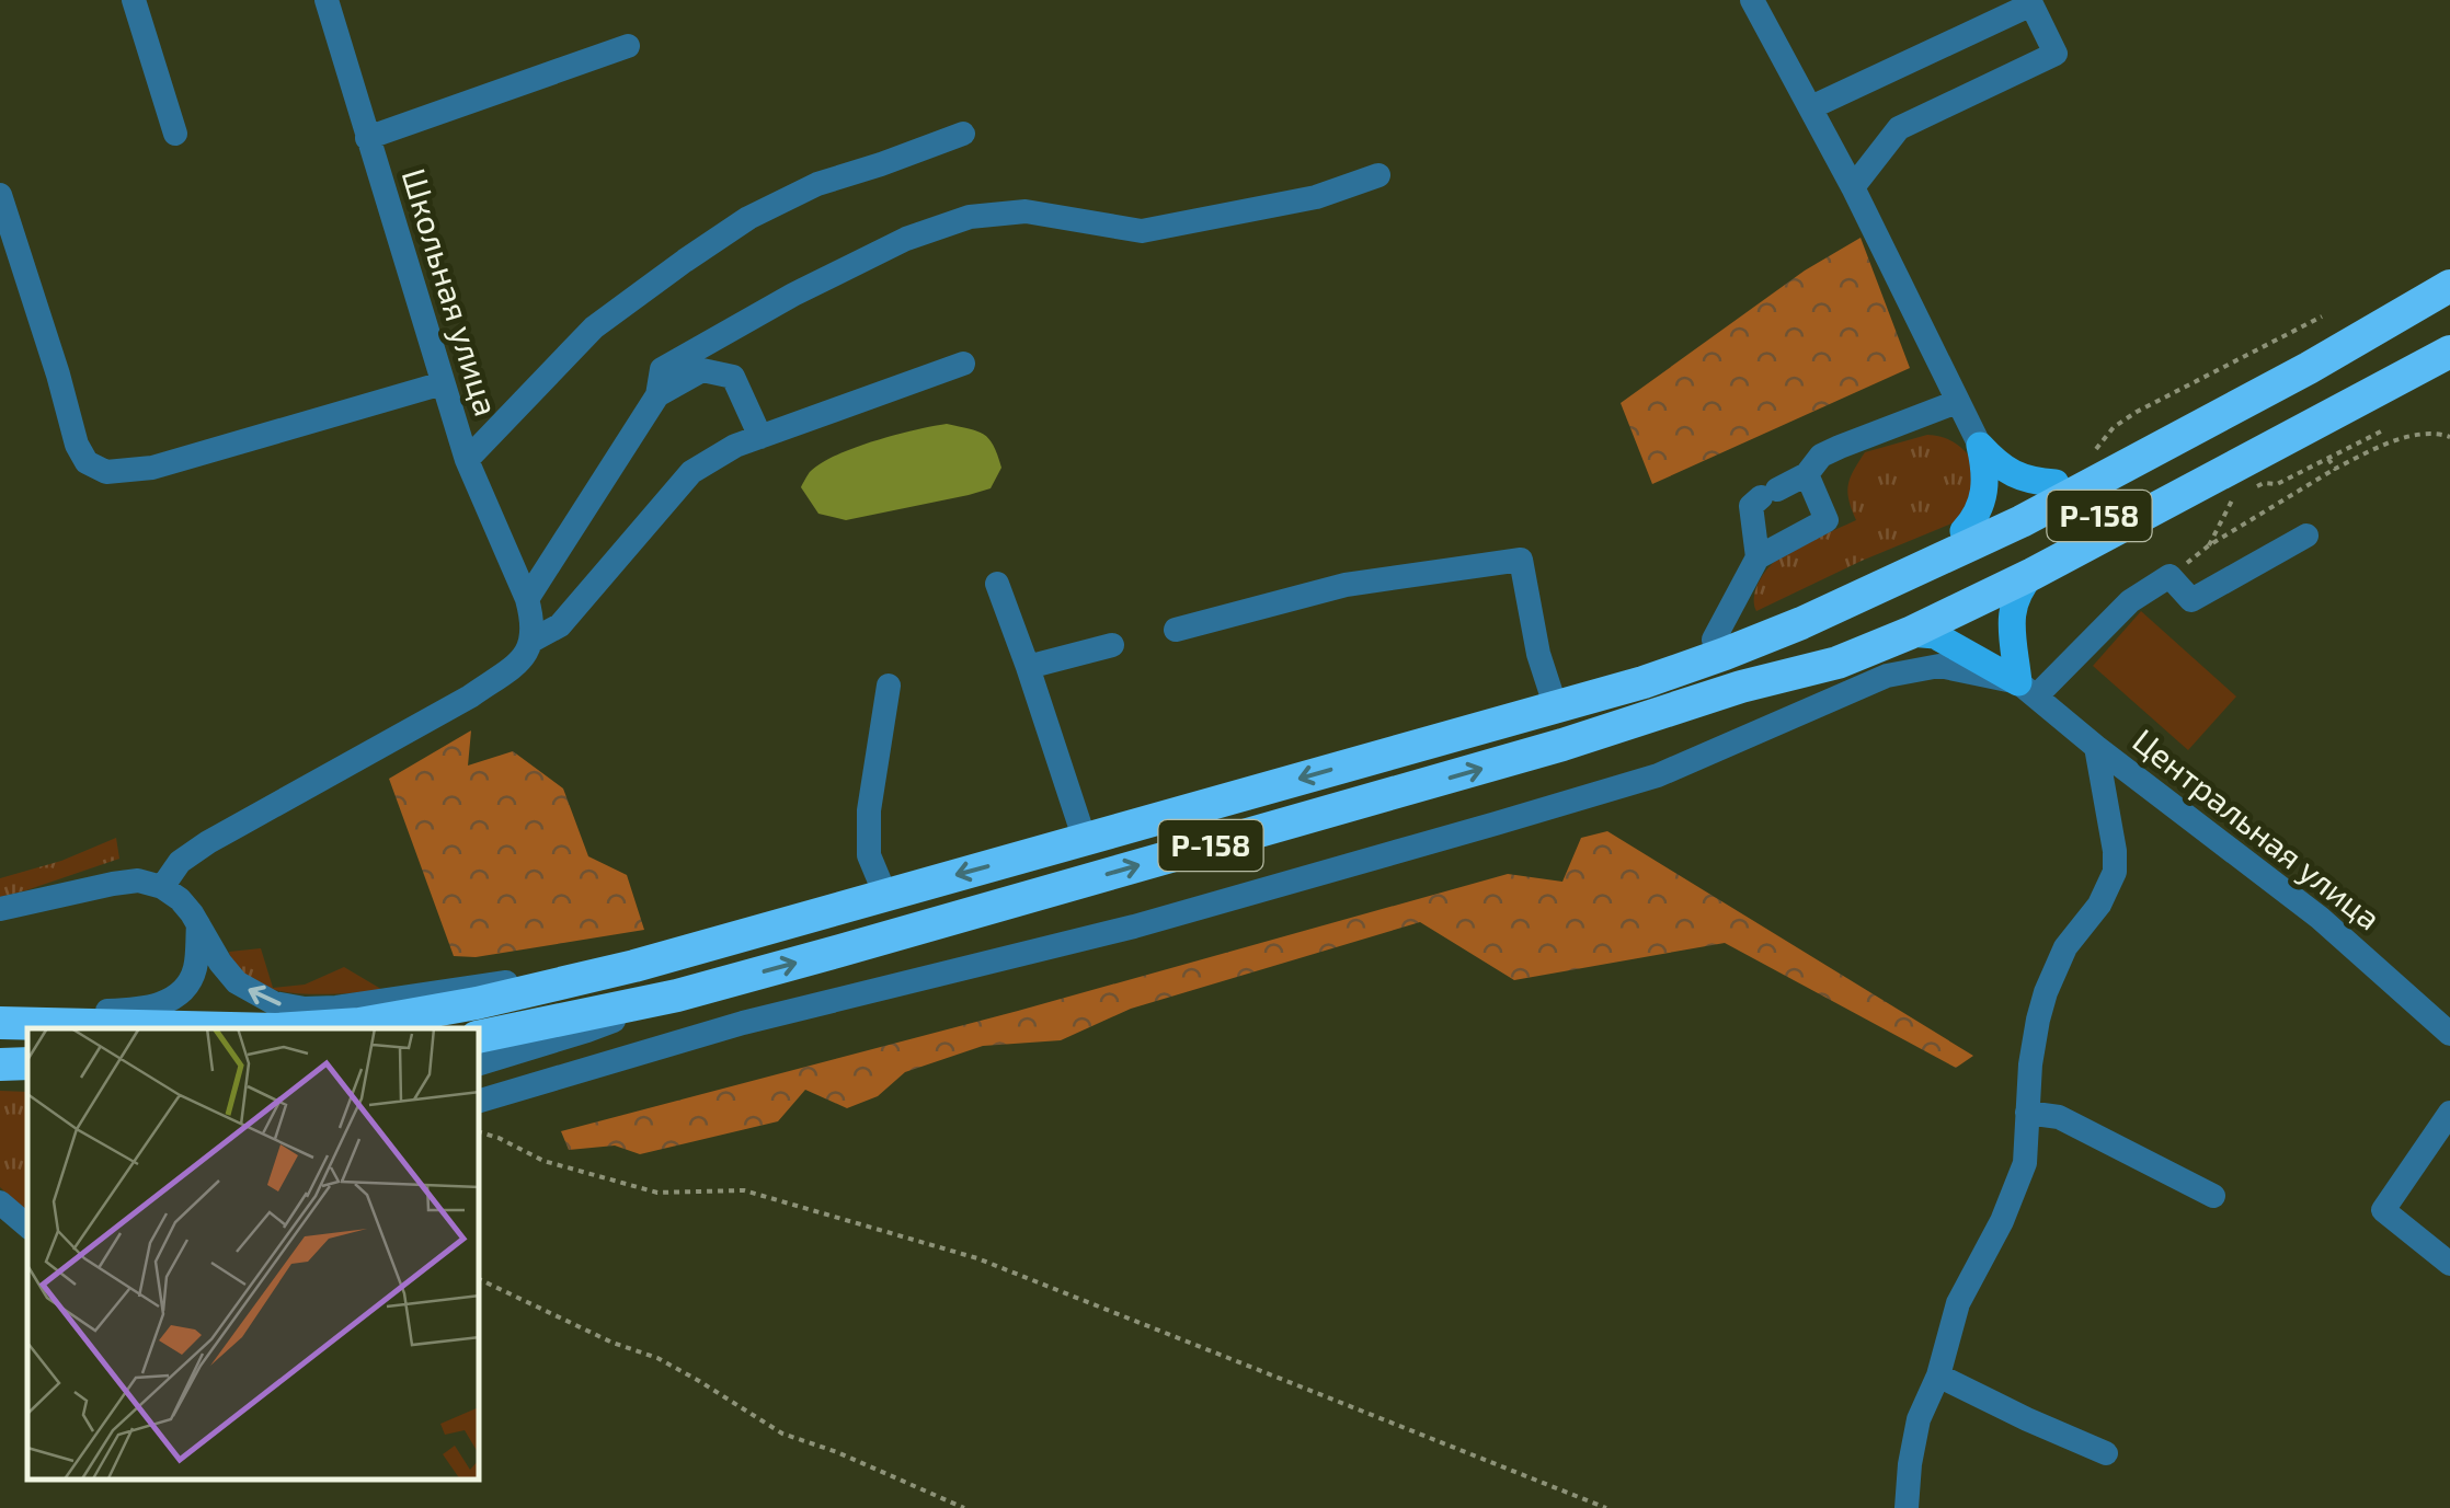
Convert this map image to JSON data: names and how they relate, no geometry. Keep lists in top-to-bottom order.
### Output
{
  "streets": {
    "highway": ["Р-158"],
    "street": ["Школьная улица", "Центральная улица"]
  }
}
